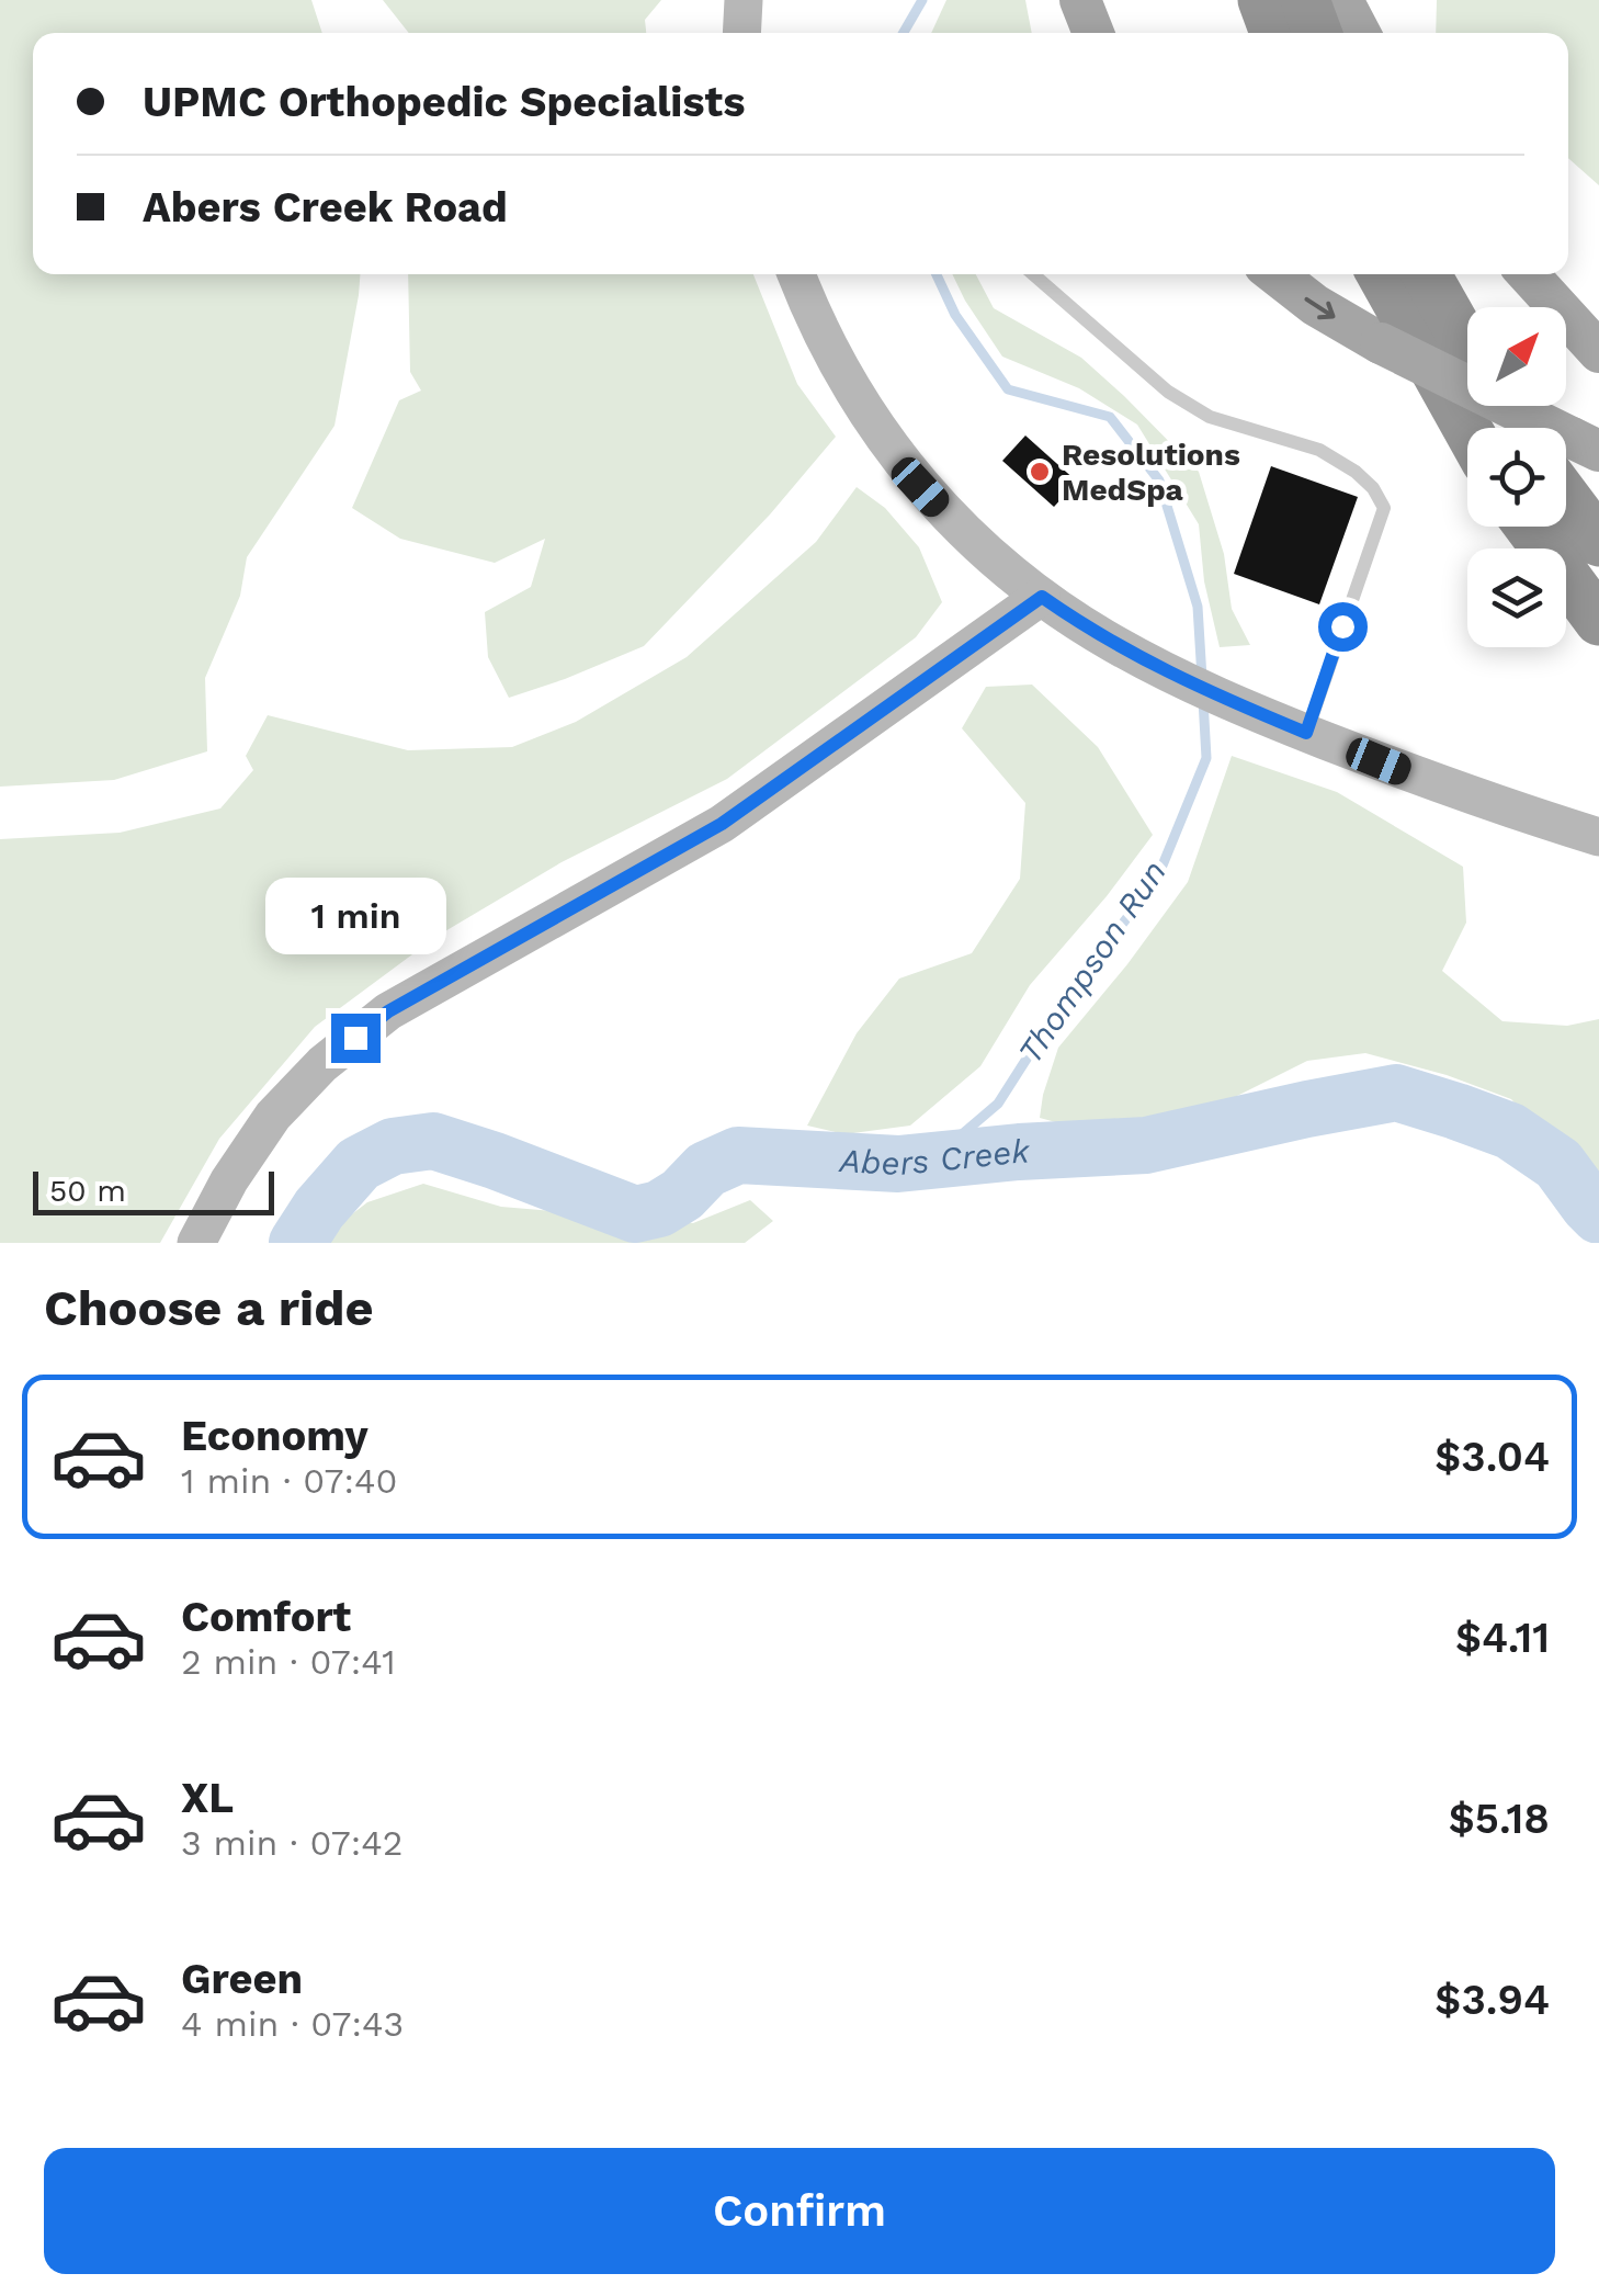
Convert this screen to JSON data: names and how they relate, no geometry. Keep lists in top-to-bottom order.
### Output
{
  "water": ["Thompson Run", "Abers Creek"],
  "places": ["Resolutions MedSpa"],
  "scale_bar": "50 m",
  "north": "top right",
  "page": {
    "banner": ["UPMC Orthopedic Specialists", "Abers Creek Road"],
    "bubble": "1 min",
    "scale": "50 m",
    "heading": "Choose a ride",
    "list": [
      {
        "name": "Economy",
        "note": "1 min · 07:40",
        "value": "$3.04"
      },
      {
        "name": "Comfort",
        "note": "2 min · 07:41",
        "value": "$4.11"
      },
      {
        "name": "XL",
        "note": "3 min · 07:42",
        "value": "$5.18"
      },
      {
        "name": "Green",
        "note": "4 min · 07:43",
        "value": "$3.94"
      }
    ],
    "buttons": "Confirm"
  }
}
